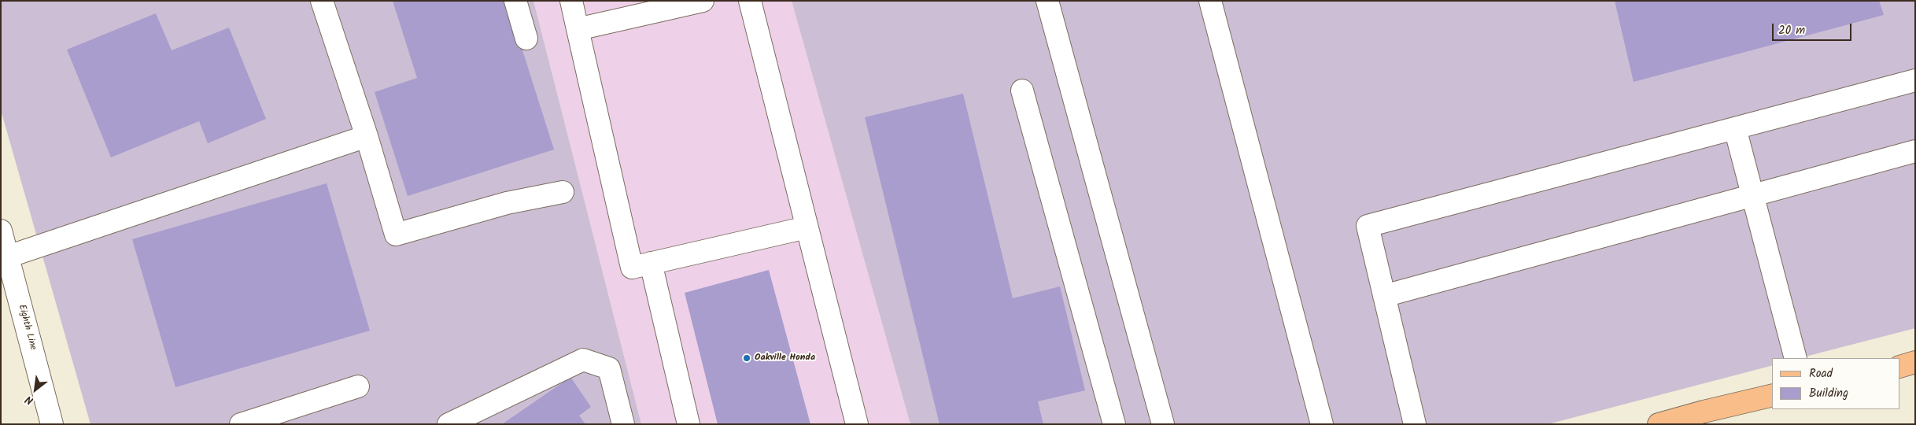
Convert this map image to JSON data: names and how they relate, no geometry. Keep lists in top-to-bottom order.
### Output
{
  "streets": {
    "street": ["Eighth Line"]
  },
  "places": ["Oakville Honda"],
  "legend": ["Road", "Building"],
  "scale_bar": "20 m",
  "north": "bottom left"
}
